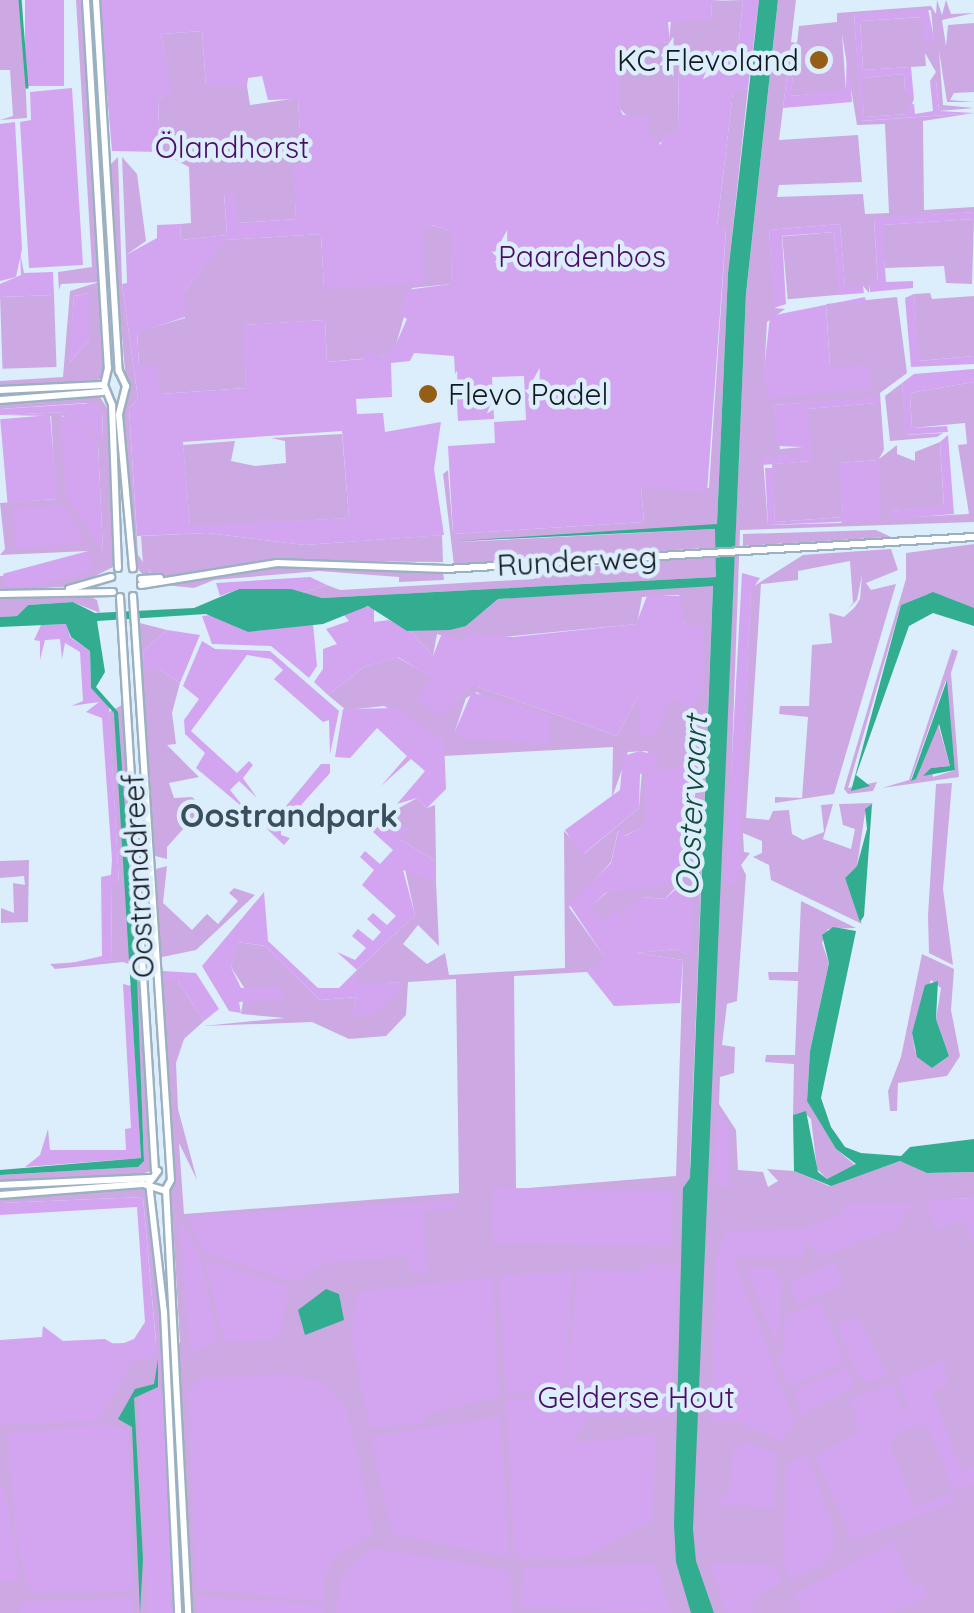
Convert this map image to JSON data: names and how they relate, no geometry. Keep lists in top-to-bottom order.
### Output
{
  "streets": {
    "main road": ["Runderweg", "Oostranddreef"]
  },
  "crossings": [
    ["Runderweg", "Oostranddreef"]
  ],
  "districts": ["Oostrandpark"],
  "water": ["Oostervaart"],
  "parks": ["Ölandhorst", "Paardenbos", "Gelderse Hout"],
  "places": ["KC Flevoland", "Flevo Padel"]
}
